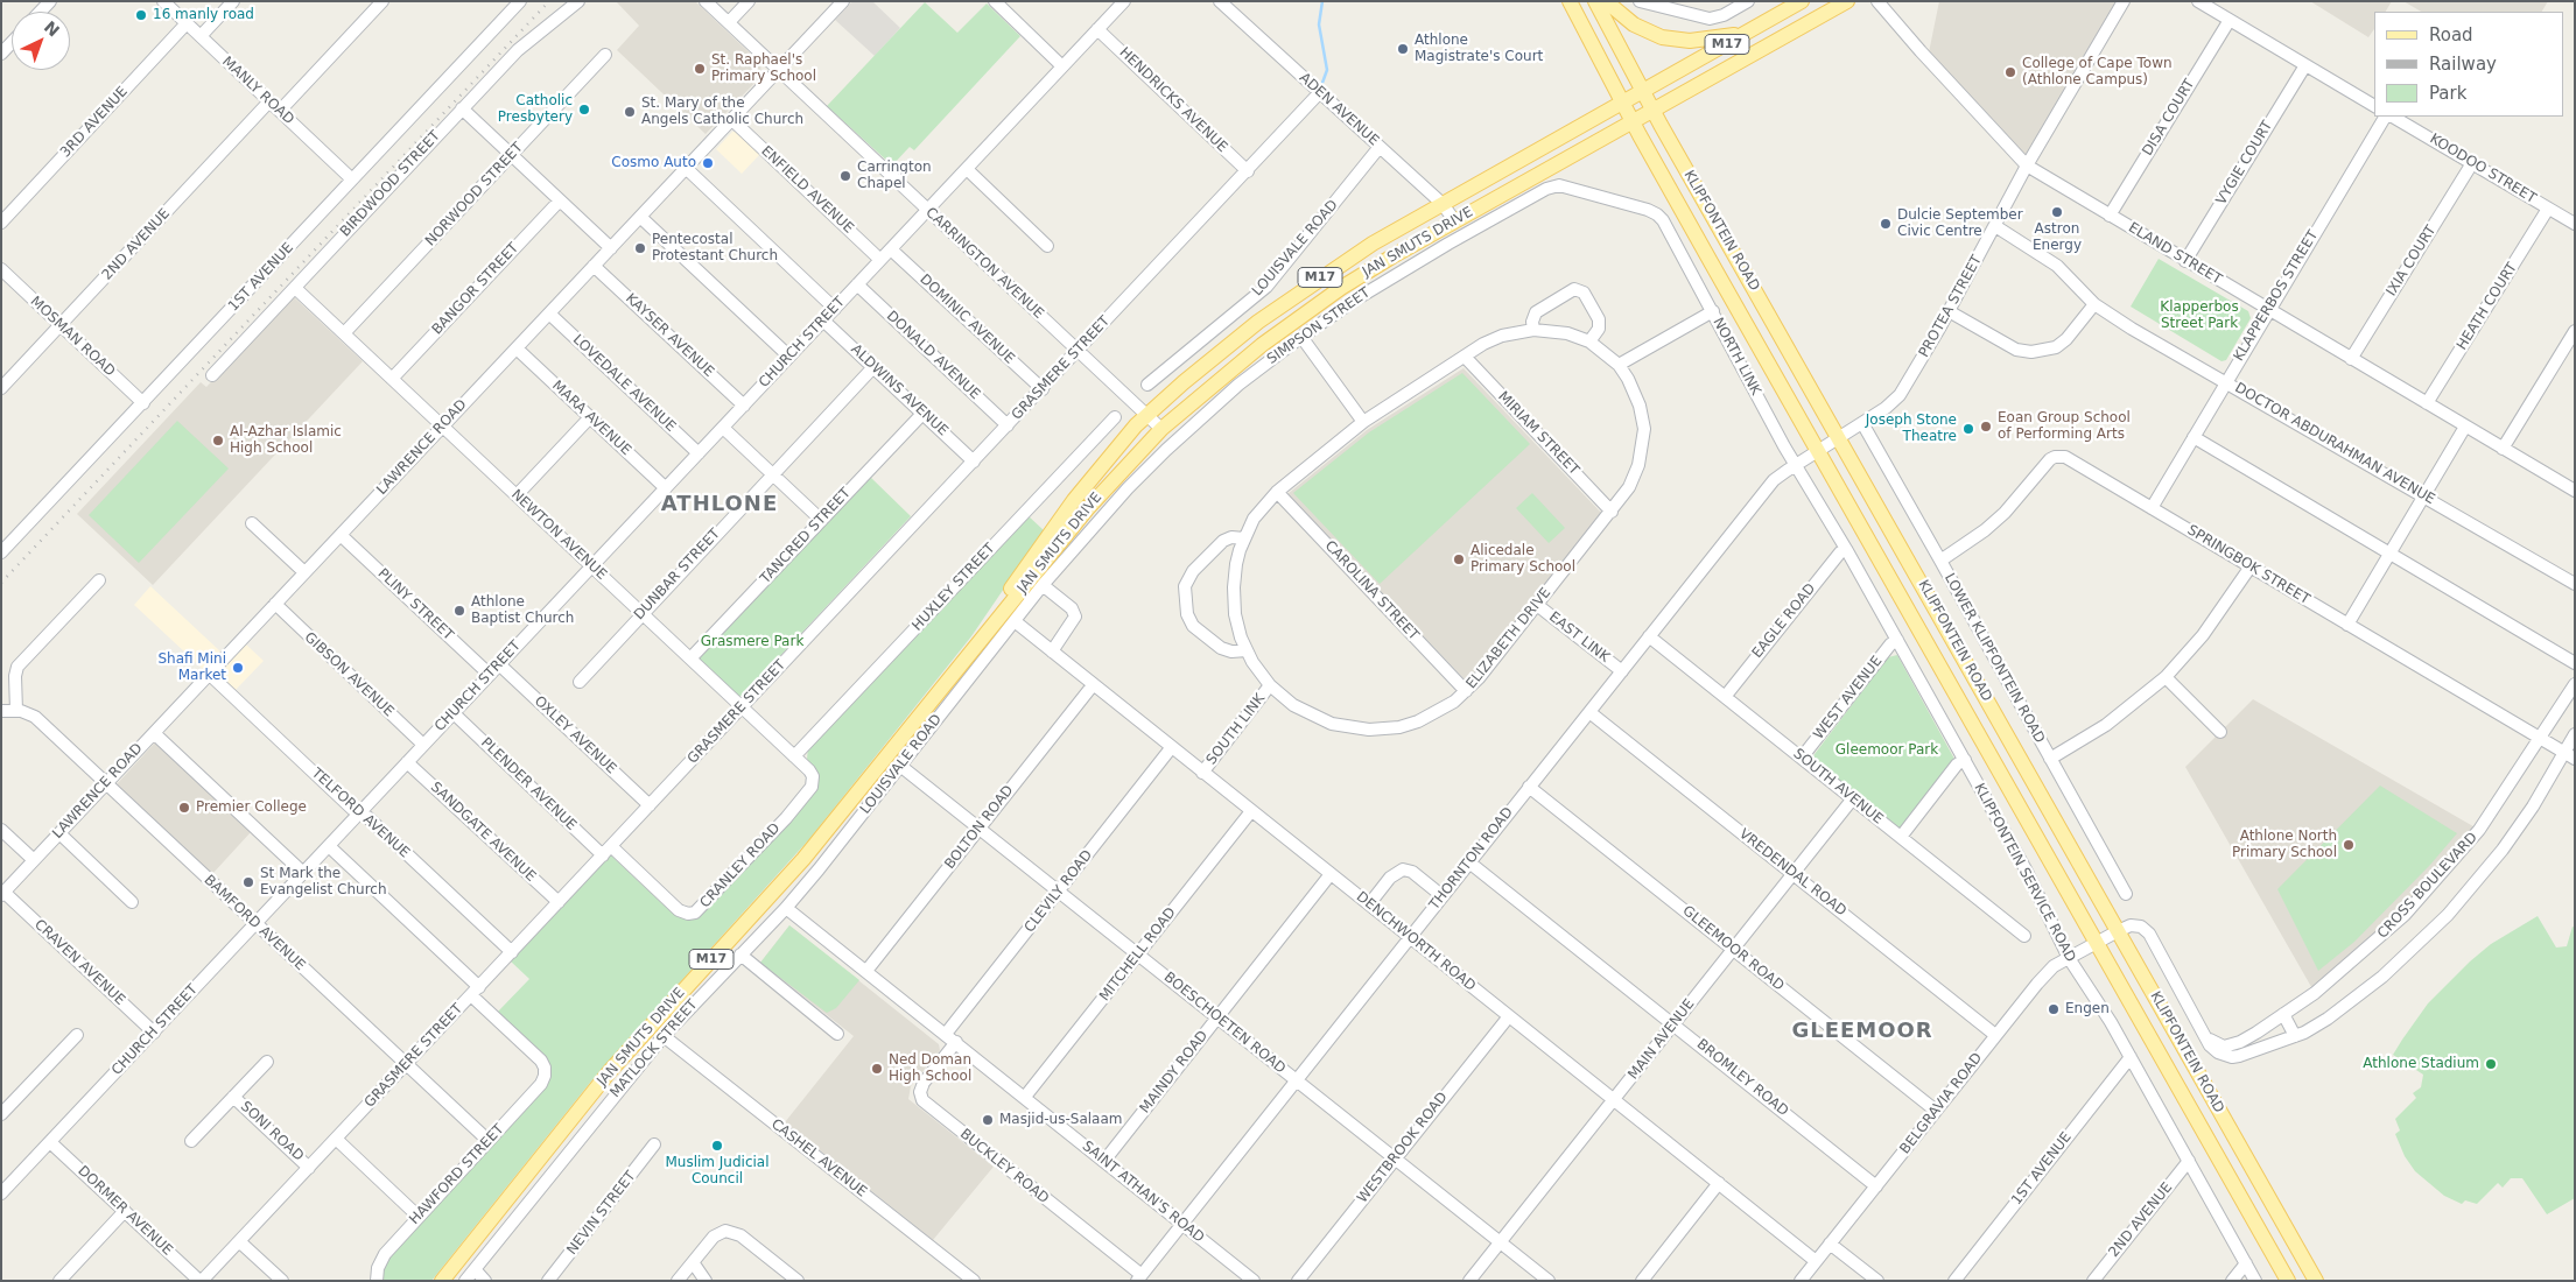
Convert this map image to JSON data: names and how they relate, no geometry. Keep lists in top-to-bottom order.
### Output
{
  "streets": {
    "main road": ["M17", "KLIPFONTEIN ROAD", "JAN SMUTS DRIVE"],
    "street": [
      "MANLY ROAD",
      "HENDRICKS AVENUE",
      "ADEN AVENUE",
      "DISA COURT",
      "3RD AVENUE",
      "VYGIE COURT",
      "KOODOO STREET",
      "BIRDWOOD STREET",
      "ENFIELD AVENUE",
      "NORWOOD STREET",
      "2ND AVENUE",
      "LOUISVALE ROAD",
      "ELAND STREET",
      "IXIA COURT",
      "CARRINGTON AVENUE",
      "1ST AVENUE",
      "BANGOR STREET",
      "KLAPPERBOS STREET",
      "PROTEA STREET",
      "HEATH COURT",
      "DOMINIC AVENUE",
      "SIMPSON STREET",
      "KAYSER AVENUE",
      "MOSMAN ROAD",
      "CHURCH STREET",
      "DONALD AVENUE",
      "NORTH LINK",
      "GRASMERE STREET",
      "LOVEDALE AVENUE",
      "ALDWINS AVENUE",
      "MARA AVENUE",
      "MIRIAM STREET",
      "DOCTOR ABDURAHMAN AVENUE",
      "LAWRENCE ROAD",
      "NEWTON AVENUE",
      "TANCRED STREET",
      "SPRINGBOK STREET",
      "DUNBAR STREET",
      "HUXLEY STREET",
      "CAROLINA STREET",
      "PLINY STREET",
      "EAGLE ROAD",
      "EAST LINK",
      "ELIZABETH DRIVE",
      "LOWER KLIPFONTEIN ROAD",
      "GIBSON AVENUE",
      "WEST AVENUE",
      "SOUTH LINK",
      "OXLEY AVENUE",
      "PLENDER AVENUE",
      "SOUTH AVENUE",
      "TELFORD AVENUE",
      "BOLTON ROAD",
      "SANDGATE AVENUE",
      "THORNTON ROAD",
      "CRANLEY ROAD",
      "VREDENDAL ROAD",
      "KLIPFONTEIN SERVICE ROAD",
      "CROSS BOULEVARD",
      "CLEVILY ROAD",
      "BAMFORD AVENUE",
      "DENCHWORTH ROAD",
      "GLEEMOOR ROAD",
      "MITCHELL ROAD",
      "CRAVEN AVENUE",
      "BOESCHOETEN ROAD",
      "MAIN AVENUE",
      "MATLOCK STREET",
      "MAINDY ROAD",
      "BROMLEY ROAD",
      "BELGRAVIA ROAD",
      "SONI ROAD",
      "WESTBROOK ROAD",
      "CASHEL AVENUE",
      "BUCKLEY ROAD",
      "HAWFORD STREET",
      "SAINT ATHAN'S ROAD",
      "DORMER AVENUE",
      "NEVIN STREET"
    ]
  },
  "crossings": [
    ["MANLY ROAD", "3RD AVENUE"],
    ["MANLY ROAD", "2ND AVENUE"],
    ["MANLY ROAD", "1ST AVENUE"],
    ["HENDRICKS AVENUE", "CHURCH STREET"],
    ["HENDRICKS AVENUE", "GRASMERE STREET"],
    ["ADEN AVENUE", "JAN SMUTS DRIVE"],
    ["ADEN AVENUE", "LOUISVALE ROAD"],
    ["ADEN AVENUE", "GRASMERE STREET"],
    ["DISA COURT", "ELAND STREET"],
    ["VYGIE COURT", "ELAND STREET"],
    ["KOODOO STREET", "IXIA COURT"],
    ["KOODOO STREET", "HEATH COURT"],
    ["BIRDWOOD STREET", "NEWTON AVENUE"],
    ["ENFIELD AVENUE", "CHURCH STREET"],
    ["ENFIELD AVENUE", "LAWRENCE ROAD"],
    ["NORWOOD STREET", "NEWTON AVENUE"],
    ["KLIPFONTEIN ROAD", "JAN SMUTS DRIVE"],
    ["KLIPFONTEIN ROAD", "PROTEA STREET"],
    ["KLIPFONTEIN ROAD", "THORNTON ROAD"],
    ["KLIPFONTEIN ROAD", "BELGRAVIA ROAD"],
    ["JAN SMUTS DRIVE", "CARRINGTON AVENUE"],
    ["2ND AVENUE", "MOSMAN ROAD"],
    ["2ND AVENUE", "KLIPFONTEIN SERVICE ROAD"],
    ["LOUISVALE ROAD", "SIMPSON STREET"],
    ["LOUISVALE ROAD", "DENCHWORTH ROAD"],
    ["LOUISVALE ROAD", "BOESCHOETEN ROAD"],
    ["LOUISVALE ROAD", "MATLOCK STREET"],
    ["LOUISVALE ROAD", "SAINT ATHAN'S ROAD"],
    ["ELAND STREET", "IXIA COURT"],
    ["ELAND STREET", "KLAPPERBOS STREET"],
    ["ELAND STREET", "PROTEA STREET"],
    ["ELAND STREET", "HEATH COURT"],
    ["CARRINGTON AVENUE", "CHURCH STREET"],
    ["CARRINGTON AVENUE", "GRASMERE STREET"],
    ["CARRINGTON AVENUE", "LAWRENCE ROAD"],
    ["1ST AVENUE", "MOSMAN ROAD"],
    ["1ST AVENUE", "KLIPFONTEIN SERVICE ROAD"],
    ["BANGOR STREET", "NEWTON AVENUE"],
    ["KLAPPERBOS STREET", "DOCTOR ABDURAHMAN AVENUE"],
    ["KLAPPERBOS STREET", "SPRINGBOK STREET"],
    ["PROTEA STREET", "DOCTOR ABDURAHMAN AVENUE"],
    ["PROTEA STREET", "LOWER KLIPFONTEIN ROAD"],
    ["PROTEA STREET", "THORNTON ROAD"],
    ["DOMINIC AVENUE", "CHURCH STREET"],
    ["DOMINIC AVENUE", "GRASMERE STREET"],
    ["SIMPSON STREET", "NORTH LINK"],
    ["SIMPSON STREET", "DENCHWORTH ROAD"],
    ["KAYSER AVENUE", "CHURCH STREET"],
    ["KAYSER AVENUE", "LAWRENCE ROAD"],
    ["CHURCH STREET", "DONALD AVENUE"],
    ["CHURCH STREET", "LOVEDALE AVENUE"],
    ["CHURCH STREET", "ALDWINS AVENUE"],
    ["CHURCH STREET", "MARA AVENUE"],
    ["CHURCH STREET", "NEWTON AVENUE"],
    ["CHURCH STREET", "PLINY STREET"],
    ["CHURCH STREET", "GIBSON AVENUE"],
    ["CHURCH STREET", "OXLEY AVENUE"],
    ["CHURCH STREET", "PLENDER AVENUE"],
    ["CHURCH STREET", "TELFORD AVENUE"],
    ["CHURCH STREET", "SANDGATE AVENUE"],
    ["CHURCH STREET", "BAMFORD AVENUE"],
    ["CHURCH STREET", "CRAVEN AVENUE"],
    ["CHURCH STREET", "DORMER AVENUE"],
    ["DONALD AVENUE", "GRASMERE STREET"],
    ["NORTH LINK", "ELIZABETH DRIVE"],
    ["NORTH LINK", "THORNTON ROAD"],
    ["NORTH LINK", "KLIPFONTEIN SERVICE ROAD"],
    ["GRASMERE STREET", "ALDWINS AVENUE"],
    ["GRASMERE STREET", "NEWTON AVENUE"],
    ["GRASMERE STREET", "OXLEY AVENUE"],
    ["GRASMERE STREET", "PLENDER AVENUE"],
    ["GRASMERE STREET", "TELFORD AVENUE"],
    ["GRASMERE STREET", "SANDGATE AVENUE"],
    ["GRASMERE STREET", "CRANLEY ROAD"],
    ["GRASMERE STREET", "BAMFORD AVENUE"],
    ["GRASMERE STREET", "SONI ROAD"],
    ["GRASMERE STREET", "HAWFORD STREET"],
    ["GRASMERE STREET", "DORMER AVENUE"],
    ["LOVEDALE AVENUE", "LAWRENCE ROAD"],
    ["ALDWINS AVENUE", "TANCRED STREET"],
    ["ALDWINS AVENUE", "DUNBAR STREET"],
    ["MARA AVENUE", "LAWRENCE ROAD"],
    ["MIRIAM STREET", "ELIZABETH DRIVE"],
    ["LAWRENCE ROAD", "NEWTON AVENUE"],
    ["LAWRENCE ROAD", "PLINY STREET"],
    ["LAWRENCE ROAD", "GIBSON AVENUE"],
    ["LAWRENCE ROAD", "TELFORD AVENUE"],
    ["LAWRENCE ROAD", "BAMFORD AVENUE"],
    ["LAWRENCE ROAD", "CRAVEN AVENUE"],
    ["NEWTON AVENUE", "TANCRED STREET"],
    ["NEWTON AVENUE", "DUNBAR STREET"],
    ["NEWTON AVENUE", "HUXLEY STREET"],
    ["NEWTON AVENUE", "CRANLEY ROAD"],
    ["SPRINGBOK STREET", "LOWER KLIPFONTEIN ROAD"],
    ["SPRINGBOK STREET", "CROSS BOULEVARD"],
    ["CAROLINA STREET", "ELIZABETH DRIVE"],
    ["EAGLE ROAD", "SOUTH AVENUE"],
    ["EAGLE ROAD", "KLIPFONTEIN SERVICE ROAD"],
    ["EAST LINK", "ELIZABETH DRIVE"],
    ["EAST LINK", "THORNTON ROAD"],
    ["ELIZABETH DRIVE", "SOUTH LINK"],
    ["WEST AVENUE", "SOUTH AVENUE"],
    ["WEST AVENUE", "KLIPFONTEIN SERVICE ROAD"],
    ["SOUTH LINK", "DENCHWORTH ROAD"],
    ["PLENDER AVENUE", "CRANLEY ROAD"],
    ["SOUTH AVENUE", "THORNTON ROAD"],
    ["SOUTH AVENUE", "MAIN AVENUE"],
    ["BOLTON ROAD", "DENCHWORTH ROAD"],
    ["BOLTON ROAD", "BOESCHOETEN ROAD"],
    ["BOLTON ROAD", "SAINT ATHAN'S ROAD"],
    ["THORNTON ROAD", "VREDENDAL ROAD"],
    ["THORNTON ROAD", "KLIPFONTEIN SERVICE ROAD"],
    ["THORNTON ROAD", "DENCHWORTH ROAD"],
    ["THORNTON ROAD", "GLEEMOOR ROAD"],
    ["THORNTON ROAD", "BOESCHOETEN ROAD"],
    ["THORNTON ROAD", "BROMLEY ROAD"],
    ["THORNTON ROAD", "BUCKLEY ROAD"],
    ["THORNTON ROAD", "SAINT ATHAN'S ROAD"],
    ["VREDENDAL ROAD", "MAIN AVENUE"],
    ["VREDENDAL ROAD", "BELGRAVIA ROAD"],
    ["KLIPFONTEIN SERVICE ROAD", "BELGRAVIA ROAD"],
    ["CLEVILY ROAD", "DENCHWORTH ROAD"],
    ["CLEVILY ROAD", "BOESCHOETEN ROAD"],
    ["CLEVILY ROAD", "SAINT ATHAN'S ROAD"],
    ["BAMFORD AVENUE", "HAWFORD STREET"],
    ["DENCHWORTH ROAD", "MITCHELL ROAD"],
    ["DENCHWORTH ROAD", "MAIN AVENUE"],
    ["DENCHWORTH ROAD", "MAINDY ROAD"],
    ["DENCHWORTH ROAD", "BELGRAVIA ROAD"],
    ["DENCHWORTH ROAD", "WESTBROOK ROAD"],
    ["GLEEMOOR ROAD", "MAIN AVENUE"],
    ["GLEEMOOR ROAD", "BELGRAVIA ROAD"],
    ["MITCHELL ROAD", "BOESCHOETEN ROAD"],
    ["MITCHELL ROAD", "SAINT ATHAN'S ROAD"],
    ["BOESCHOETEN ROAD", "MAIN AVENUE"],
    ["BOESCHOETEN ROAD", "MAINDY ROAD"],
    ["BOESCHOETEN ROAD", "WESTBROOK ROAD"],
    ["MAIN AVENUE", "BROMLEY ROAD"],
    ["MATLOCK STREET", "CASHEL AVENUE"],
    ["MATLOCK STREET", "SAINT ATHAN'S ROAD"],
    ["MAINDY ROAD", "SAINT ATHAN'S ROAD"],
    ["BROMLEY ROAD", "BELGRAVIA ROAD"],
    ["BUCKLEY ROAD", "SAINT ATHAN'S ROAD"]
  ],
  "districts": ["ATHLONE", "GLEEMOOR"],
  "parks": ["Klapperbos Street Park", "Grasmere Park", "Gleemoor Park"],
  "places": [
    "16 manly road",
    "Athlone Magistrate's Court",
    "St. Raphael's Primary School",
    "College of Cape Town (Athlone Campus)",
    "Catholic Presbytery",
    "St. Mary of the Angels Catholic Church",
    "Cosmo Auto",
    "Carrington Chapel",
    "Astron Energy",
    "Dulcie September Civic Centre",
    "Pentecostal Protestant Church",
    "Eoan Group School of Performing Arts",
    "Joseph Stone Theatre",
    "Al-Azhar Islamic High School",
    "Alicedale Primary School",
    "Athlone Baptist Church",
    "Shafi Mini Market",
    "Premier College",
    "Athlone North Primary School",
    "St Mark the Evangelist Church",
    "Engen",
    "Athlone Stadium",
    "Ned Doman High School",
    "Masjid-us-Salaam",
    "Muslim Judicial Council"
  ],
  "legend": ["Road", "Railway", "Park"],
  "north": "top right"
}
